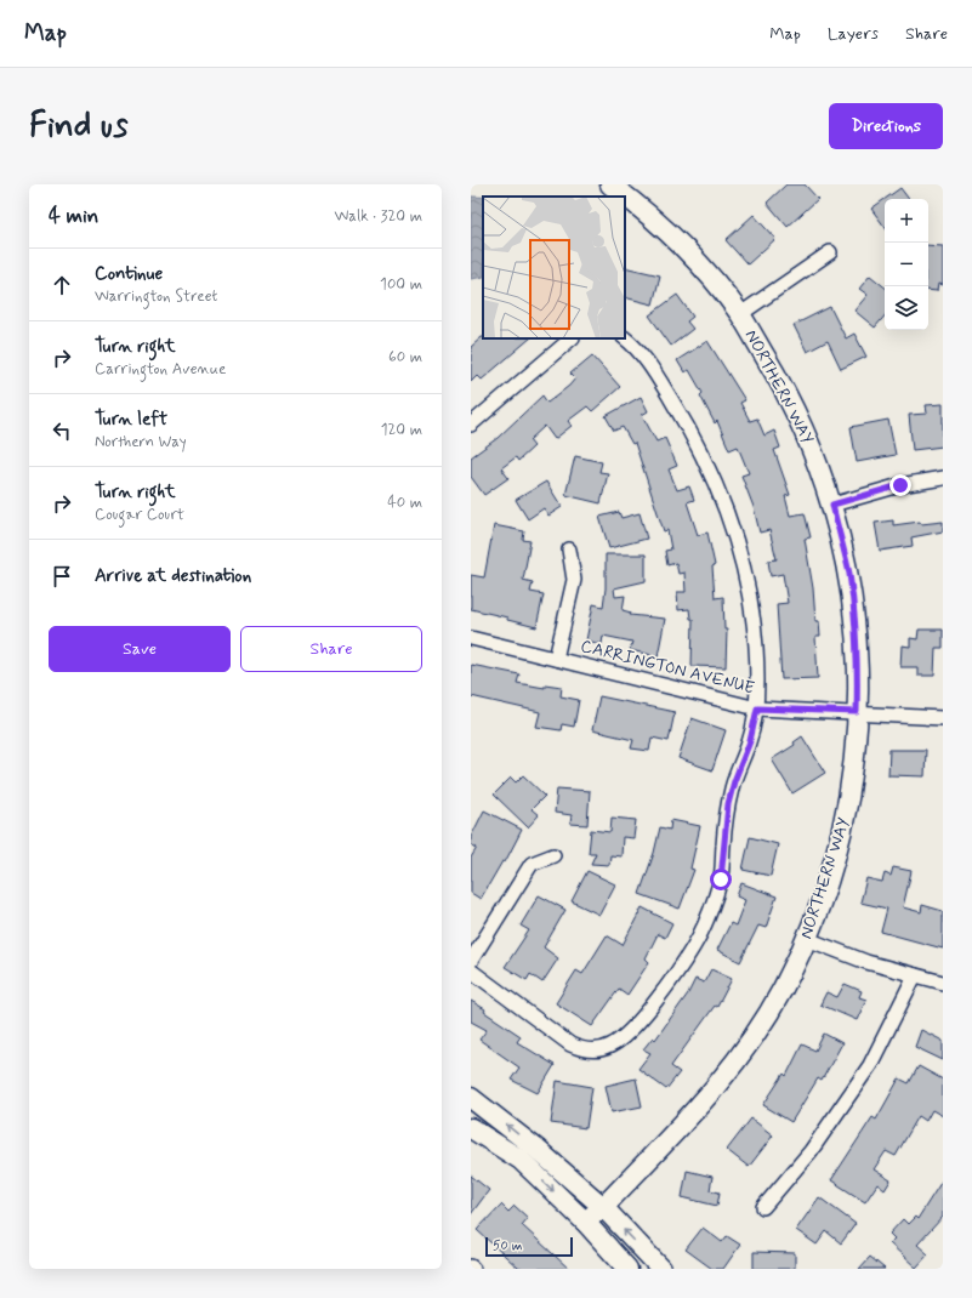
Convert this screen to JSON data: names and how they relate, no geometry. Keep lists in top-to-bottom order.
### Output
{
  "streets": {
    "street": ["NORTHERN WAY", "CARRINGTON AVENUE"]
  },
  "crossings": [
    ["NORTHERN WAY", "CARRINGTON AVENUE"]
  ],
  "scale_bar": "50 m",
  "page": {
    "header": "Map",
    "nav": ["Map", "Layers", "Share"],
    "buttons": [
      "Directions",
      ["Save", "Share"]
    ],
    "title": "Find us",
    "heading": ["4 min", "Walk · 320 m"],
    "map_buttons": ["+", "−"],
    "list": [
      ["Continue", "Warrington Street", "100 m"],
      ["Turn right", "Carrington Avenue", "60 m"],
      ["Turn left", "Northern Way", "120 m"],
      ["Turn right", "Cougar Court", "40 m"],
      "Arrive at destination"
    ],
    "scale": "50 m"
  }
}
